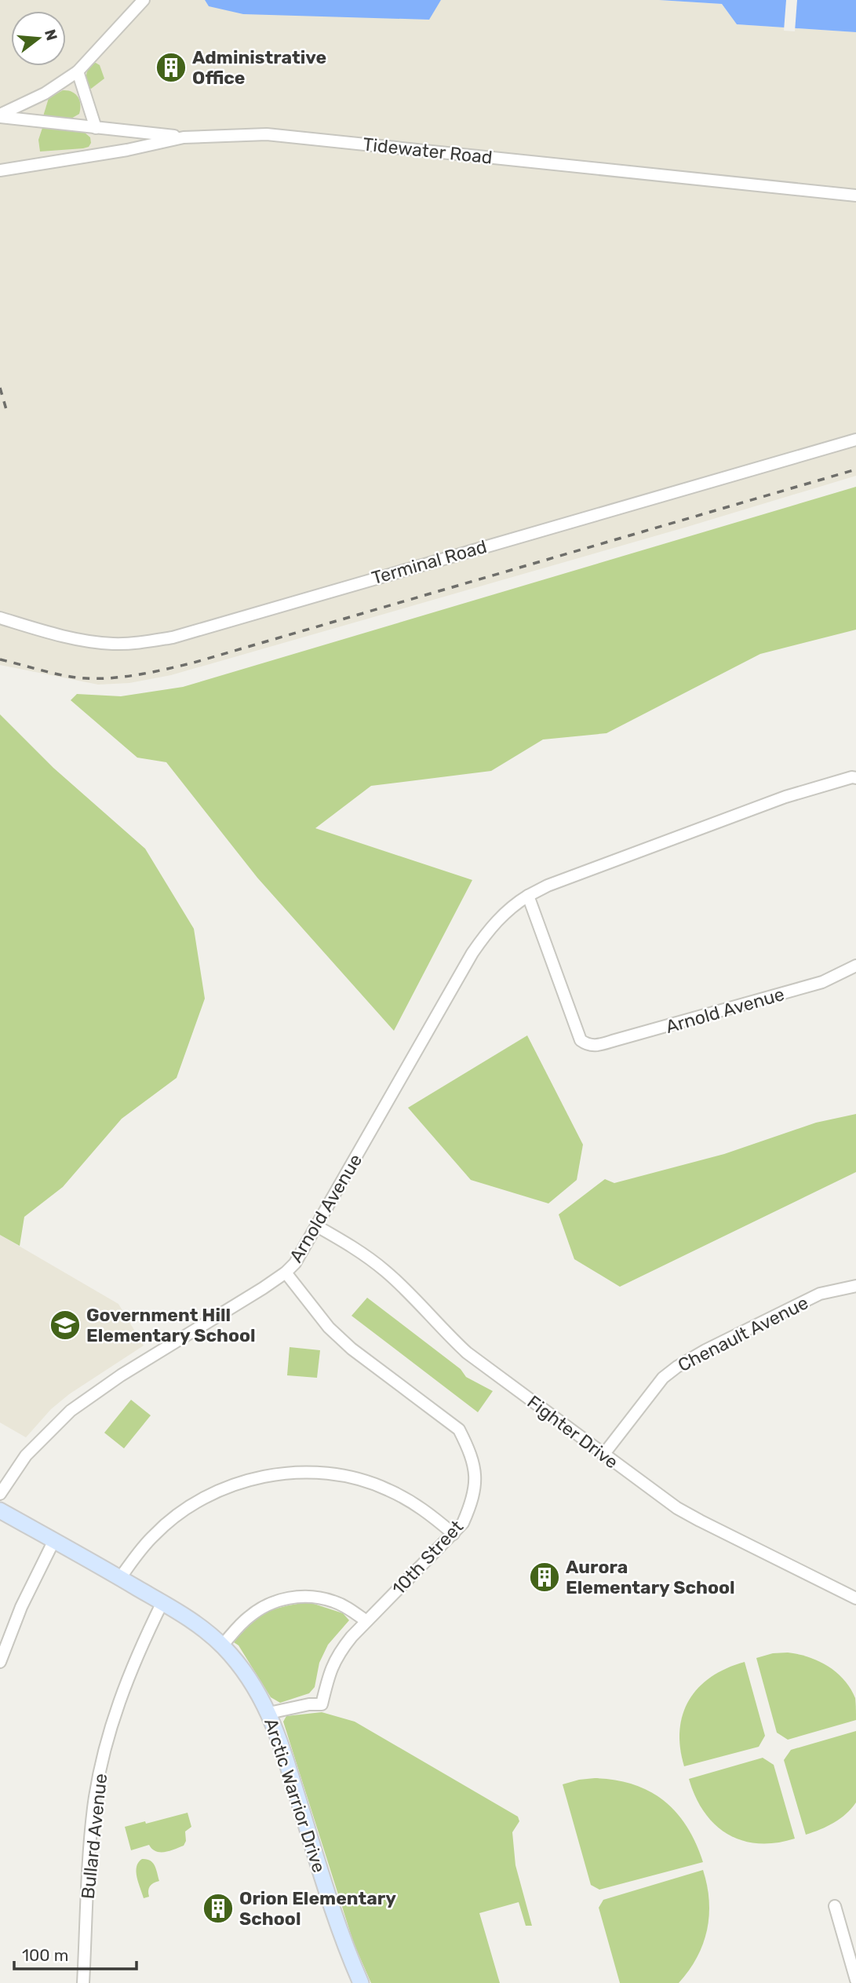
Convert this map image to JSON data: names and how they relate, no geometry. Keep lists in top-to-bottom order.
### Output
{
  "streets": {
    "main road": ["Arctic Warrior Drive"],
    "street": [
      "Tidewater Road",
      "Terminal Road",
      "Arnold Avenue",
      "Chenault Avenue",
      "Fighter Drive",
      "10th Street",
      "Bullard Avenue"
    ]
  },
  "crossings": [
    ["Arnold Avenue", "Fighter Drive"],
    ["Arnold Avenue", "10th Street"],
    ["Chenault Avenue", "Fighter Drive"],
    ["10th Street", "Arctic Warrior Drive"],
    ["Arctic Warrior Drive", "Bullard Avenue"]
  ],
  "places": {
    "building": ["Administrative Office", "Aurora Elementary School", "Orion Elementary School"],
    "school or university": ["Government Hill Elementary School"]
  },
  "scale_bar": "100 m",
  "north": "right"
}
